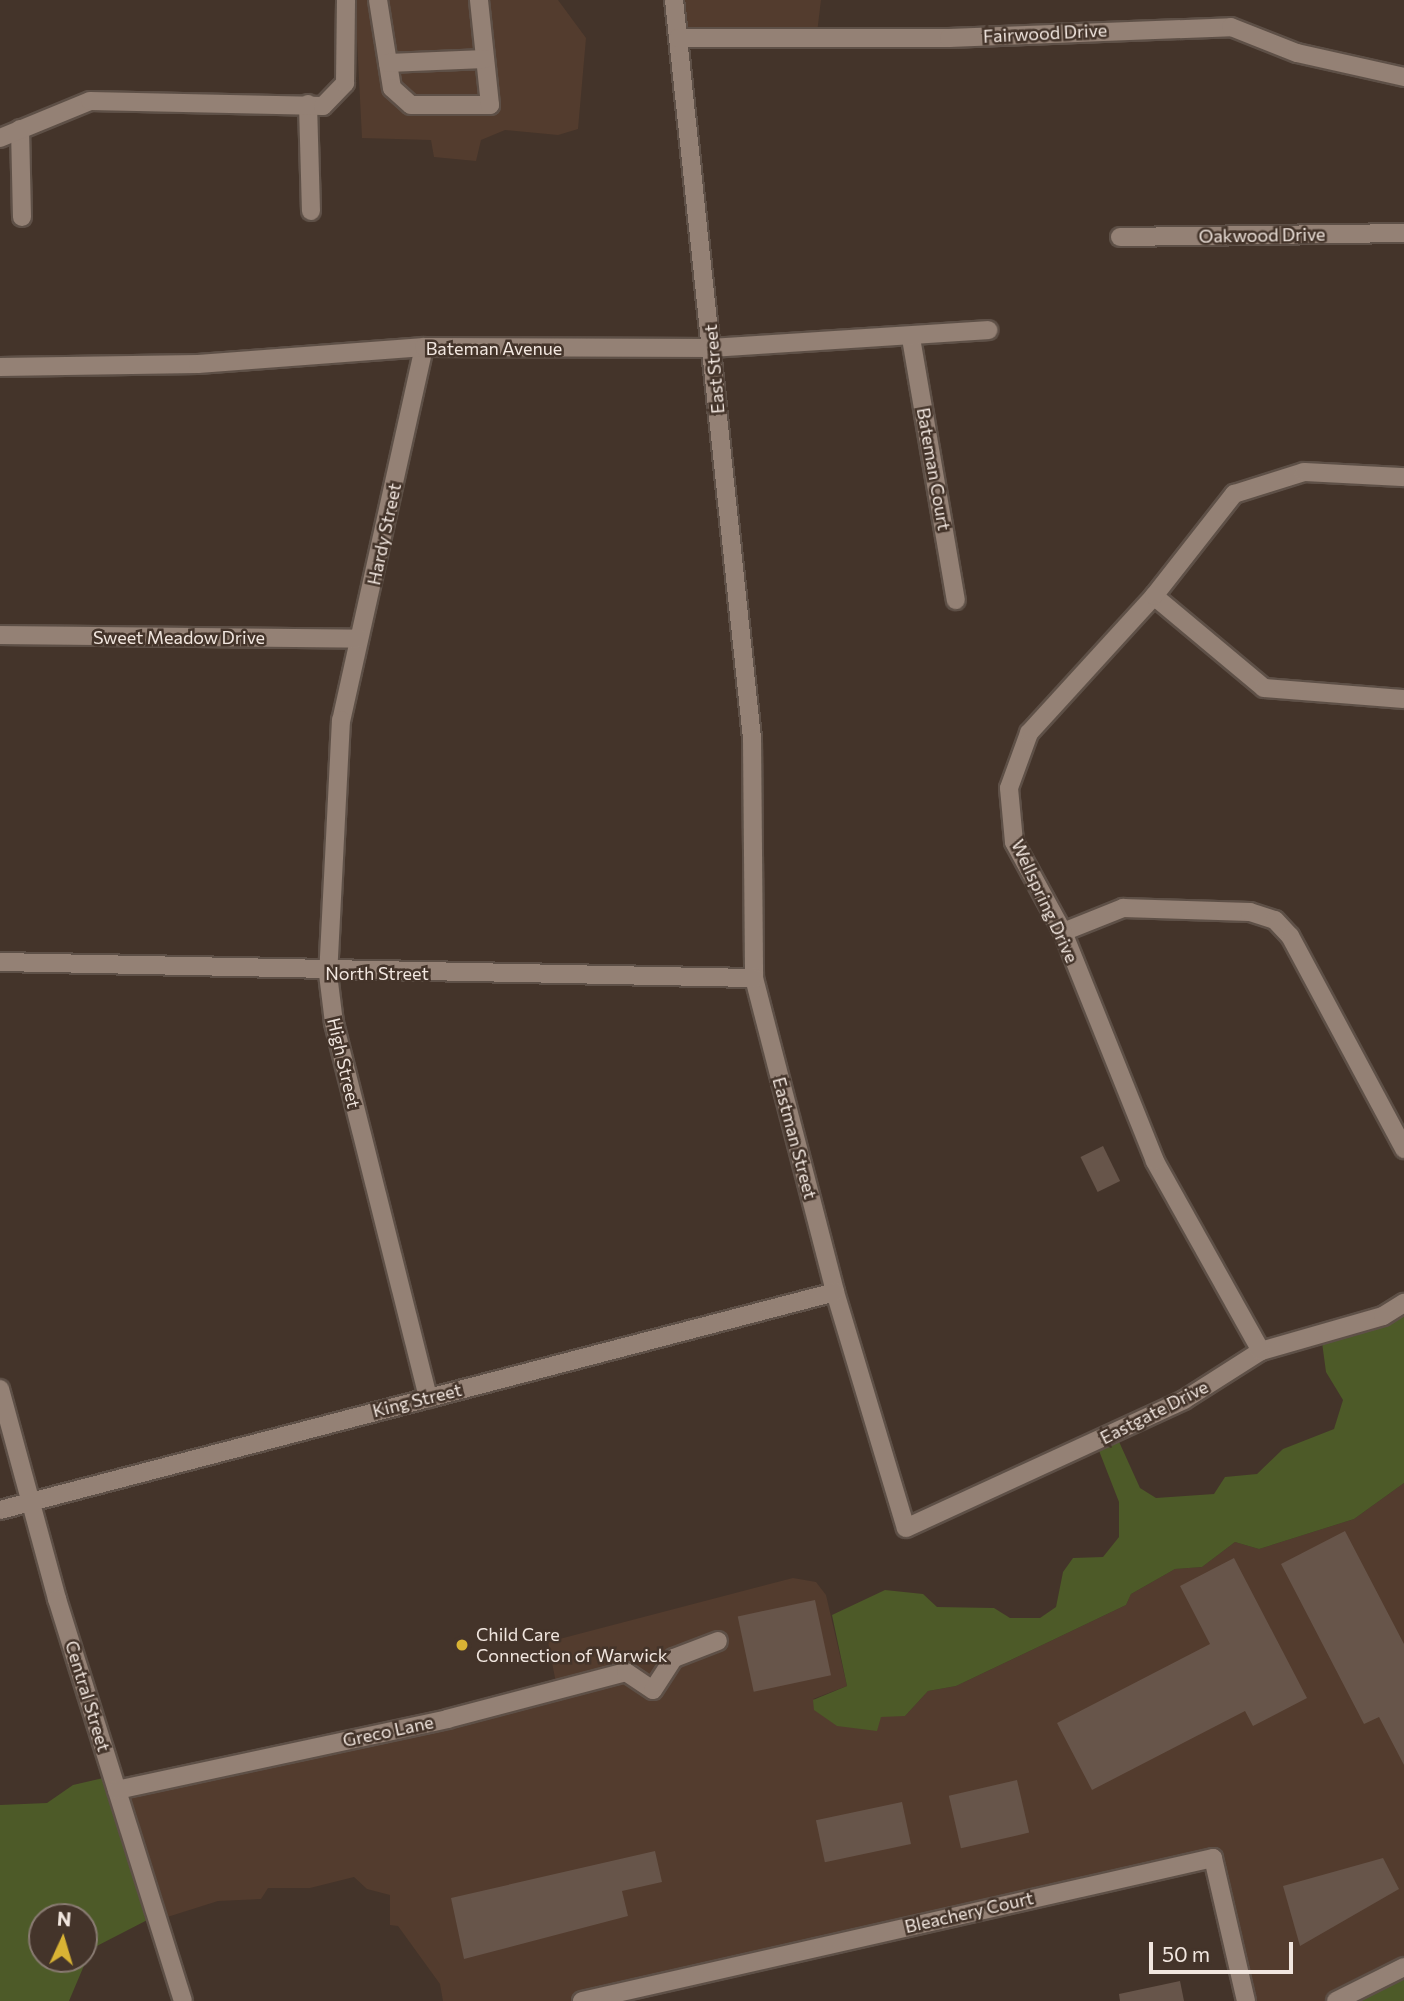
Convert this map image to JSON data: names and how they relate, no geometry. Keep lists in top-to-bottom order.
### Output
{
  "streets": {
    "street": [
      "Fairwood Drive",
      "Oakwood Drive",
      "Bateman Avenue",
      "East Street",
      "Bateman Court",
      "Hardy Street",
      "Sweet Meadow Drive",
      "Wellspring Drive",
      "North Street",
      "High Street",
      "Eastman Street",
      "King Street",
      "Eastgate Drive",
      "Central Street",
      "Greco Lane",
      "Bleachery Court"
    ]
  },
  "crossings": [
    ["Fairwood Drive", "East Street"],
    ["Bateman Avenue", "East Street"],
    ["Bateman Avenue", "Bateman Court"],
    ["Bateman Avenue", "Hardy Street"],
    ["East Street", "Eastman Street"],
    ["Hardy Street", "Sweet Meadow Drive"],
    ["Hardy Street", "High Street"],
    ["Wellspring Drive", "Eastgate Drive"],
    ["North Street", "High Street"],
    ["North Street", "Eastman Street"],
    ["High Street", "King Street"],
    ["Eastman Street", "King Street"],
    ["Eastman Street", "Eastgate Drive"],
    ["King Street", "Central Street"],
    ["Central Street", "Greco Lane"]
  ],
  "places": ["Child Care Connection of Warwick"],
  "scale_bar": "50 m",
  "north": "top"
}
